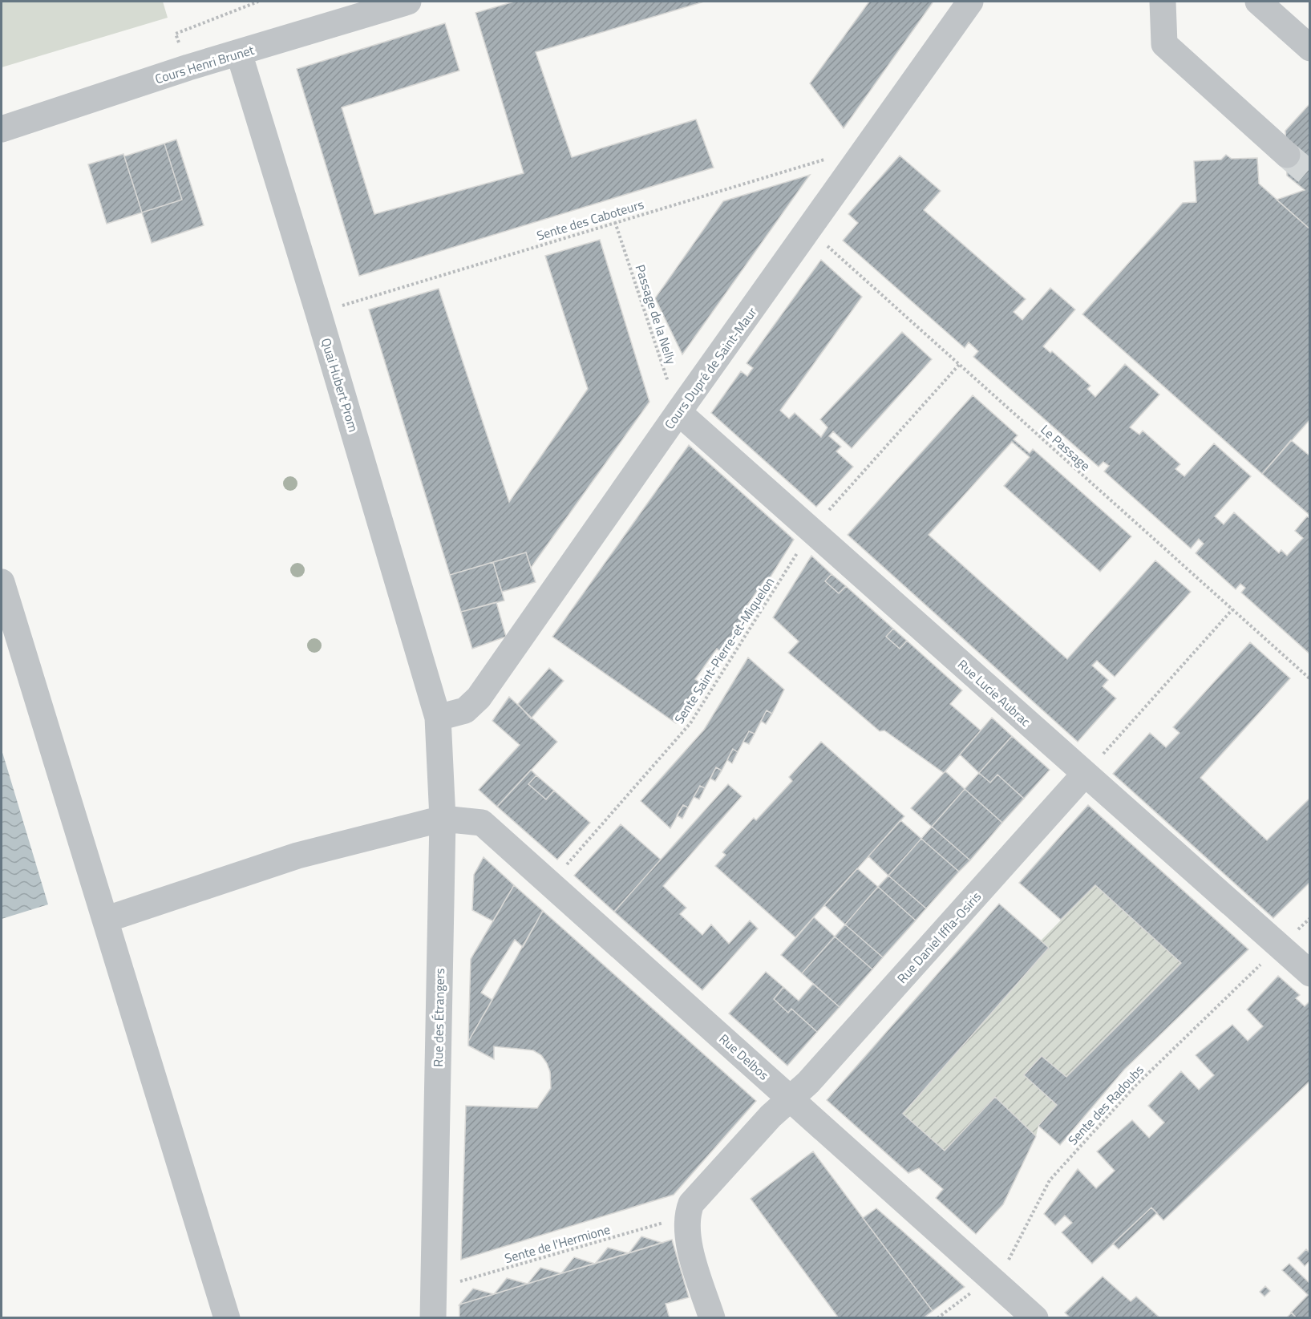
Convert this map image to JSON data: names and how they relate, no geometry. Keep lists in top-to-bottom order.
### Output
{
  "streets": {
    "street": [
      "Cours Henri Brunet",
      "Cours Dupré de Saint-Maur",
      "Quai Hubert Prom",
      "Rue Lucie Aubrac",
      "Rue Daniel Iffla-Osiris",
      "Rue des Étrangers",
      "Rue Delbos"
    ],
    "path": [
      "Sente des Caboteurs",
      "Passage de la Nelly",
      "Le Passage",
      "Sente Saint-Pierre-et-Miquelon",
      "Sente des Radoubs",
      "Sente de l'Hermione"
    ]
  },
  "crossings": [
    ["Cours Henri Brunet", "Quai Hubert Prom"],
    ["Sente des Caboteurs", "Passage de la Nelly"],
    ["Sente des Caboteurs", "Cours Dupré de Saint-Maur"],
    ["Sente des Caboteurs", "Quai Hubert Prom"],
    ["Passage de la Nelly", "Cours Dupré de Saint-Maur"],
    ["Passage de la Nelly", "Rue Lucie Aubrac"],
    ["Cours Dupré de Saint-Maur", "Quai Hubert Prom"],
    ["Cours Dupré de Saint-Maur", "Le Passage"],
    ["Cours Dupré de Saint-Maur", "Rue Lucie Aubrac"],
    ["Cours Dupré de Saint-Maur", "Rue des Étrangers"],
    ["Quai Hubert Prom", "Rue des Étrangers"],
    ["Le Passage", "Sente Saint-Pierre-et-Miquelon"],
    ["Sente Saint-Pierre-et-Miquelon", "Rue Lucie Aubrac"],
    ["Sente Saint-Pierre-et-Miquelon", "Rue Delbos"],
    ["Rue Lucie Aubrac", "Rue Daniel Iffla-Osiris"],
    ["Rue Lucie Aubrac", "Sente des Radoubs"],
    ["Rue Daniel Iffla-Osiris", "Rue Delbos"],
    ["Rue Daniel Iffla-Osiris", "Sente de l'Hermione"],
    ["Rue des Étrangers", "Rue Delbos"],
    ["Rue des Étrangers", "Sente de l'Hermione"],
    ["Rue Delbos", "Sente des Radoubs"]
  ]
}
